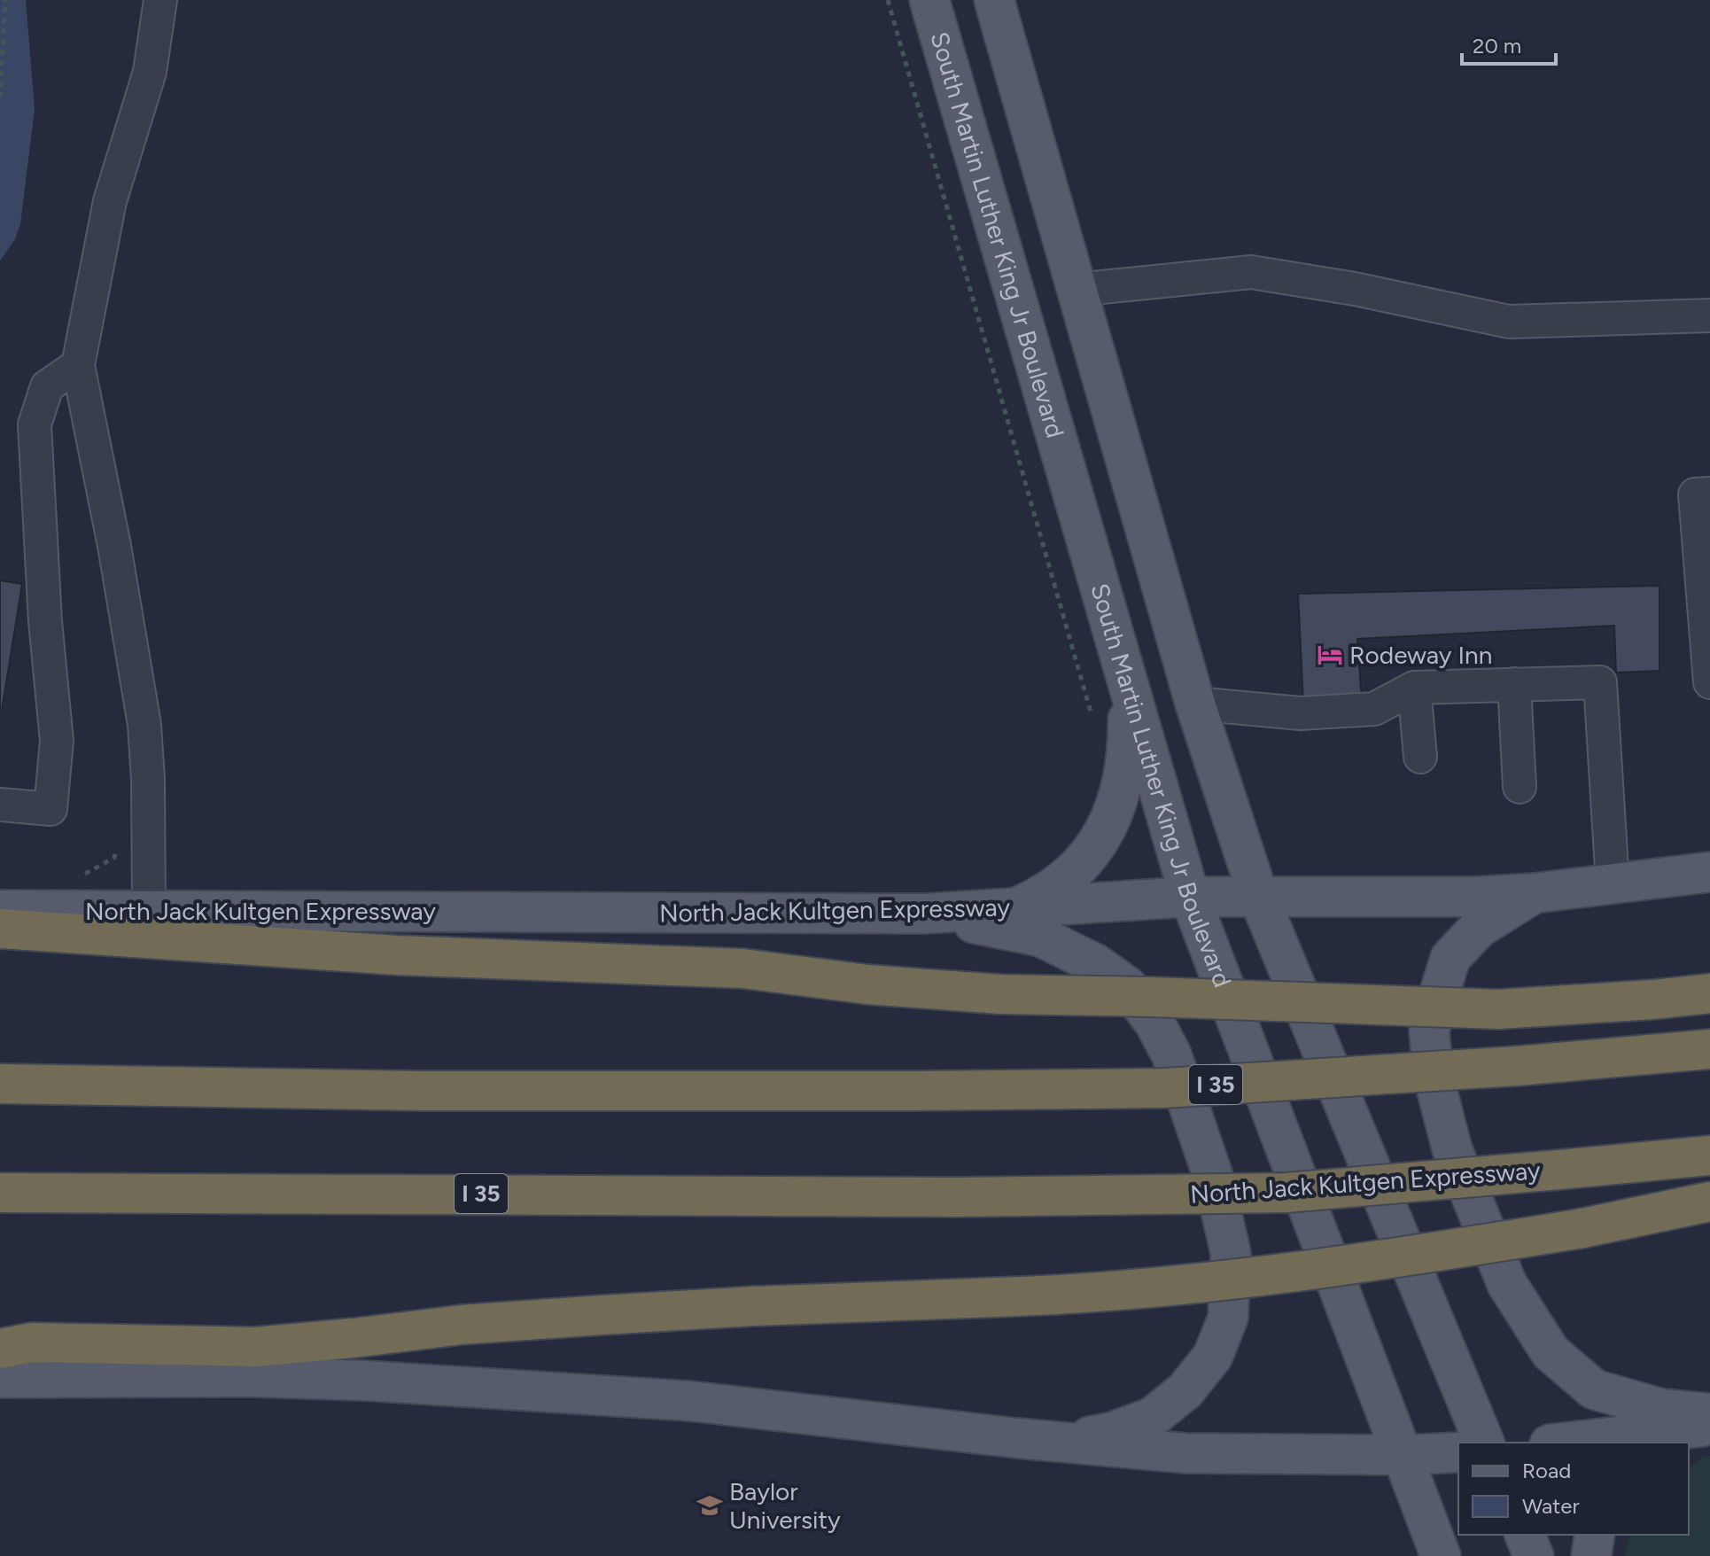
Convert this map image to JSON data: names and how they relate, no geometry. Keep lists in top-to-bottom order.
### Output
{
  "streets": {
    "highway": ["North Jack Kultgen Expressway", "I 35"],
    "main road": ["South Martin Luther King Jr Boulevard"]
  },
  "crossings": [
    ["South Martin Luther King Jr Boulevard", "North Jack Kultgen Expressway"]
  ],
  "places": {
    "hotel": ["Rodeway Inn"],
    "school or university": ["Baylor University"]
  },
  "legend": ["Road", "Water"],
  "scale_bar": "20 m"
}
